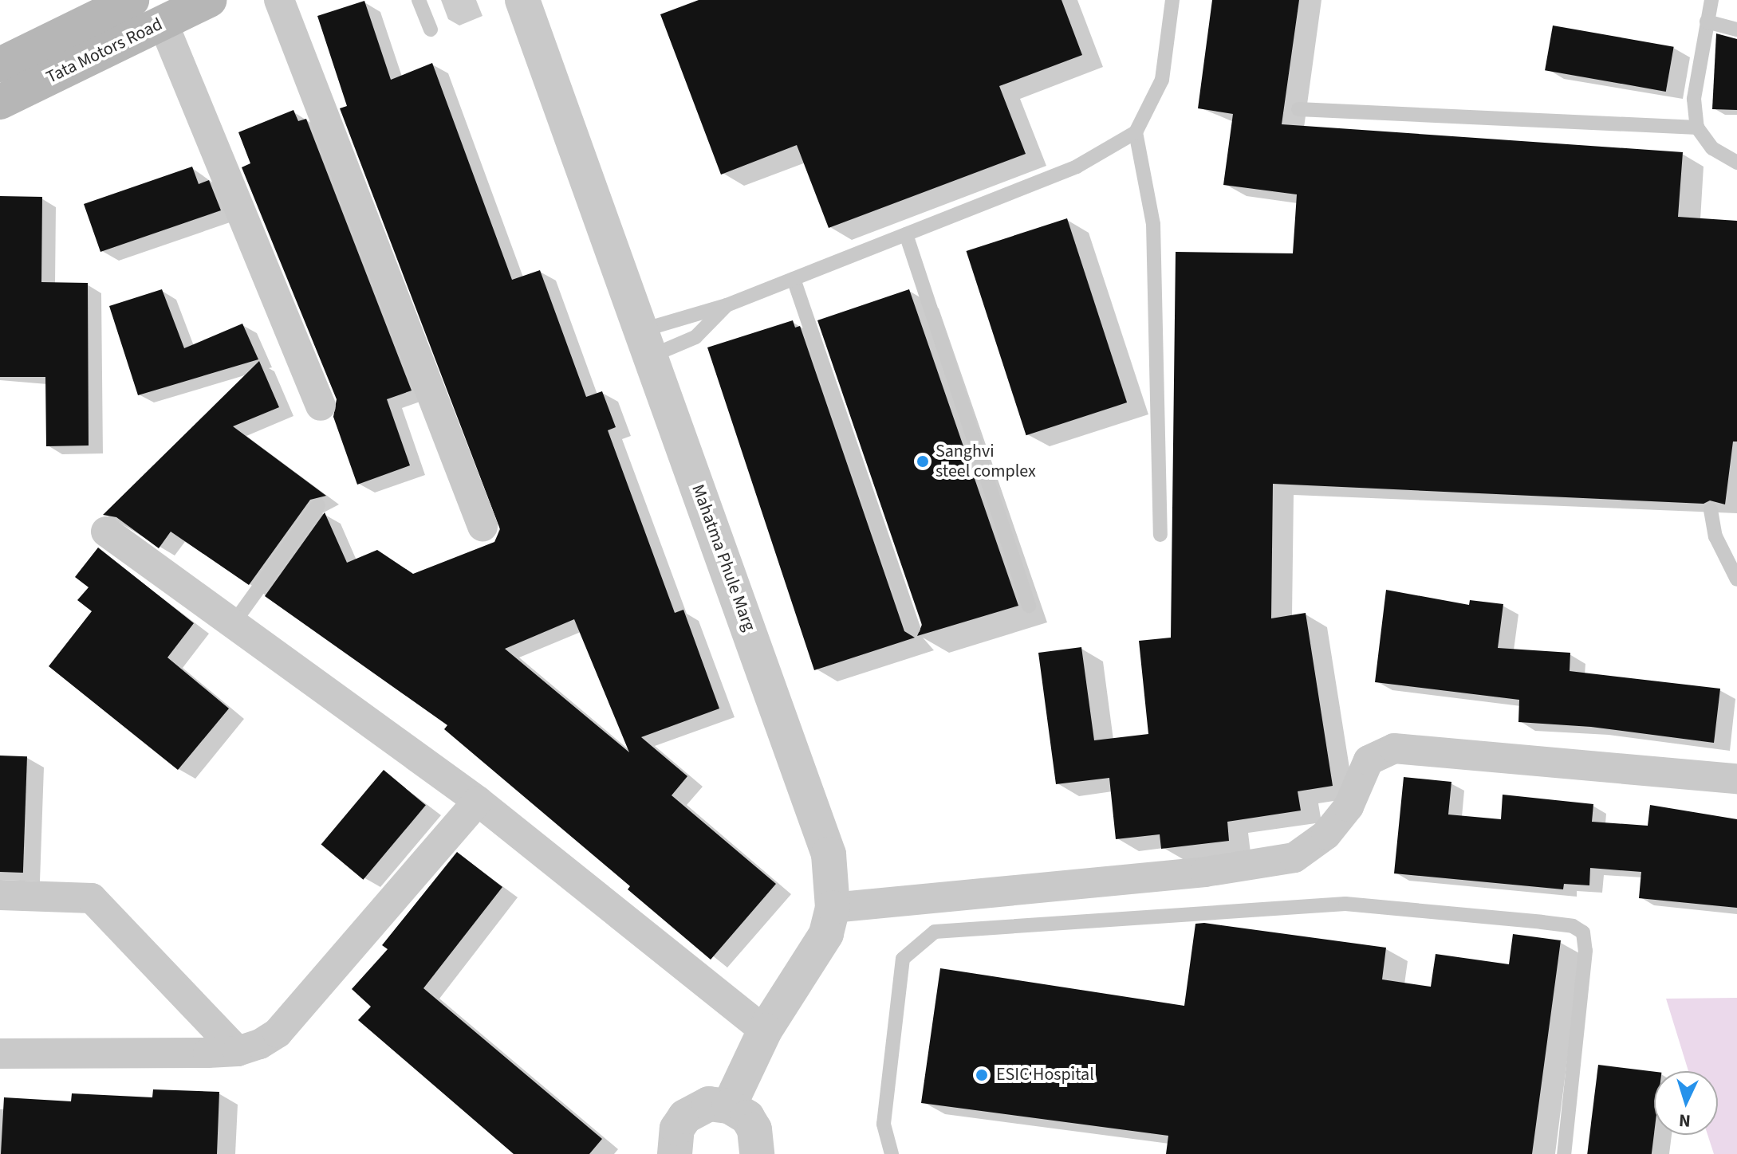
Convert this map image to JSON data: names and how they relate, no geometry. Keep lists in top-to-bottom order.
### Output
{
  "streets": {
    "main road": ["Tata Motors Road"],
    "street": ["Mahatma Phule Marg"]
  },
  "places": ["Sanghvi steel complex", "ESIC Hospital"],
  "north": "bottom"
}
